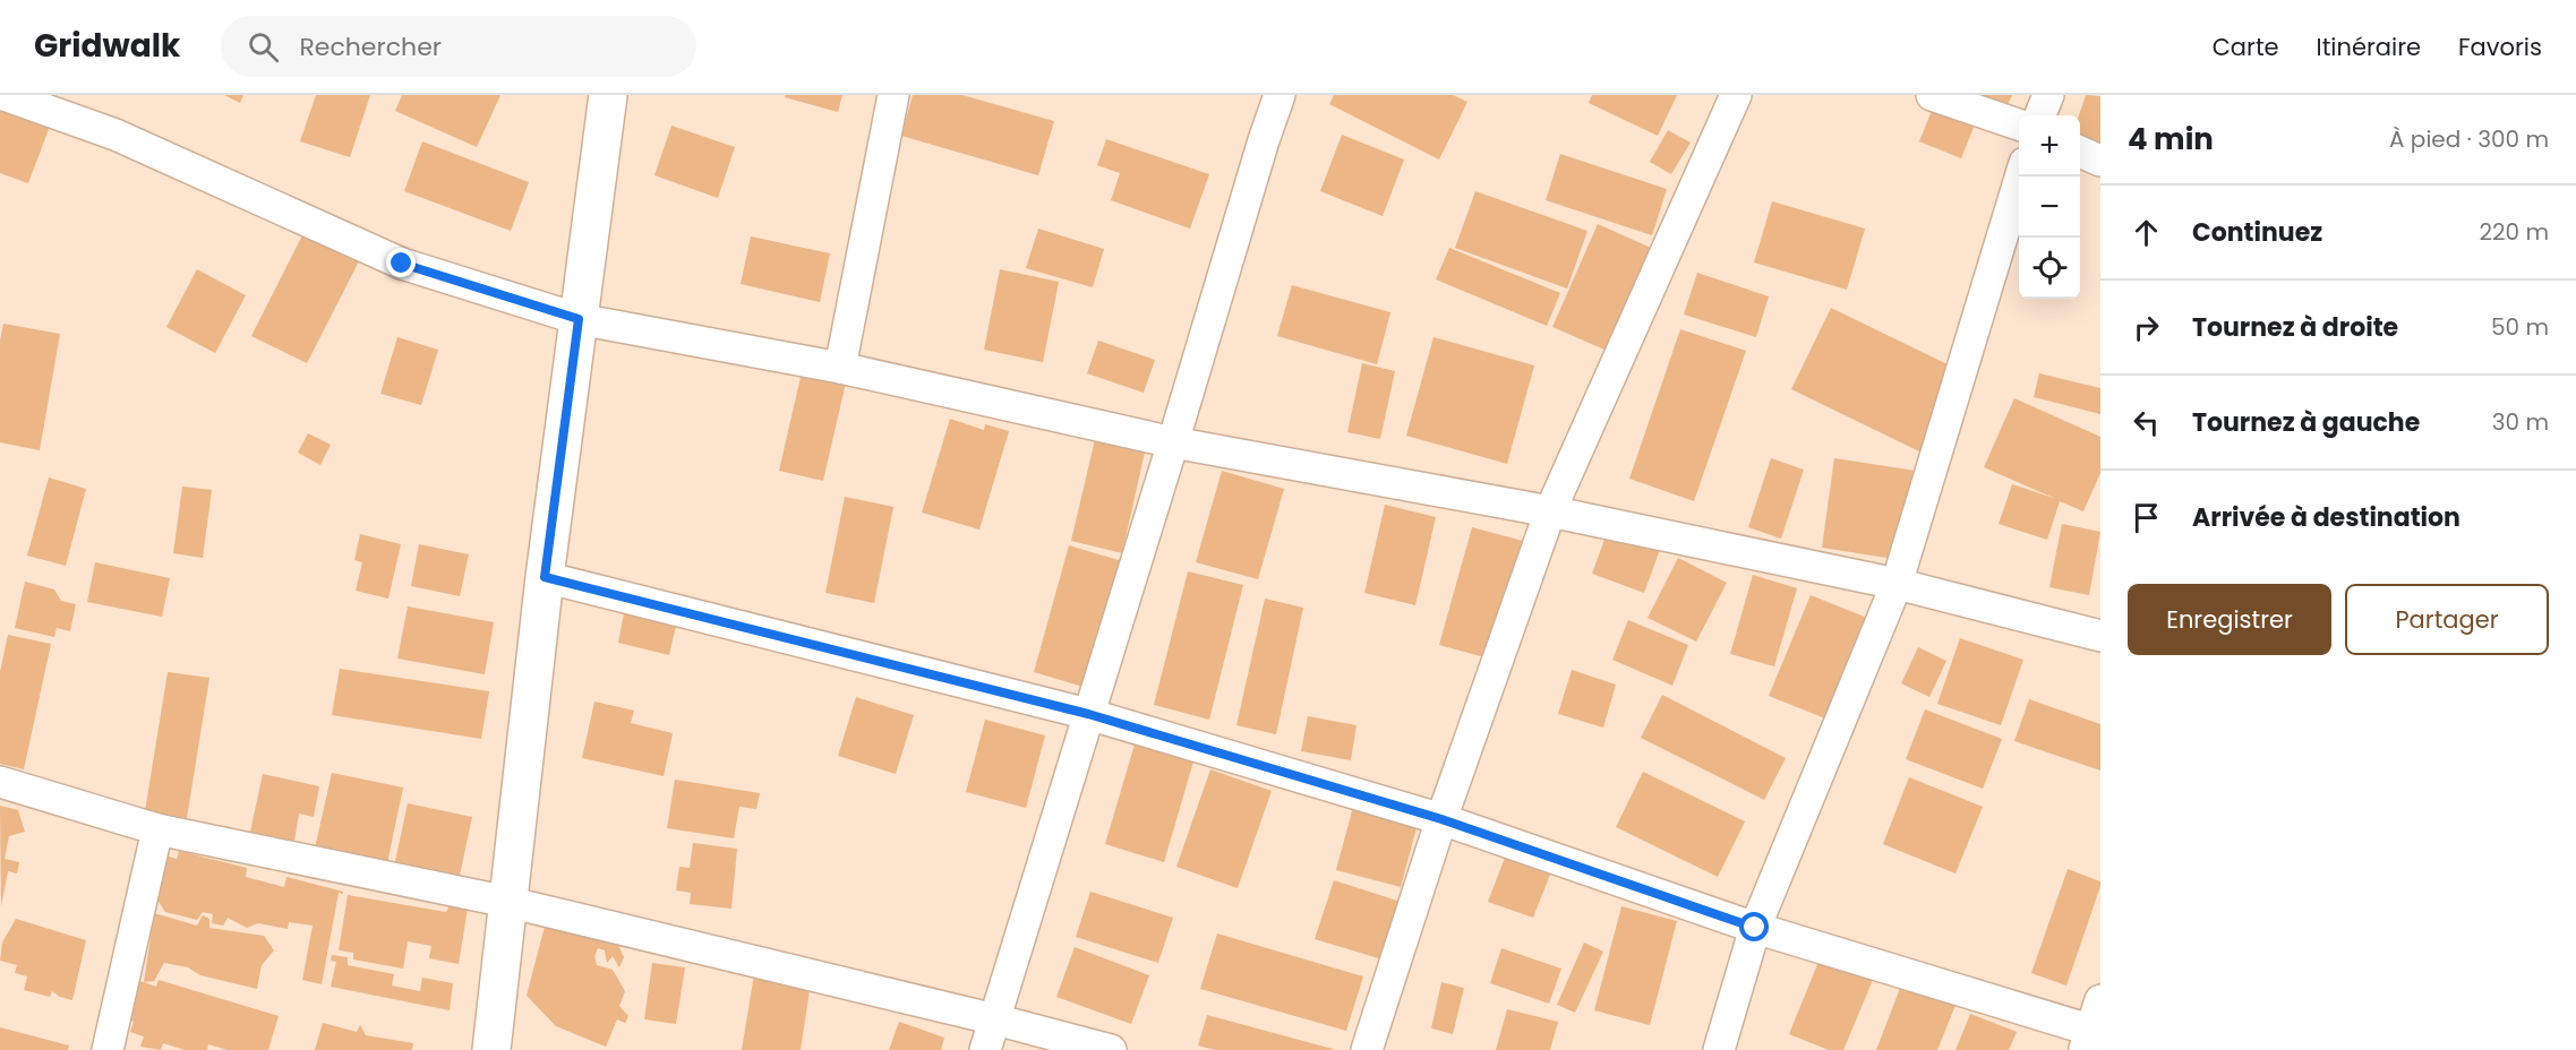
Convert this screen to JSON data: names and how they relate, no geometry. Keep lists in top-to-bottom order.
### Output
{
  "page": {
    "header": "Gridwalk",
    "search": "Rechercher",
    "nav": ["Carte", "Itinéraire", "Favoris"],
    "heading": ["4 min", "À pied · 300 m"],
    "map_buttons": ["+", "−"],
    "list": [
      ["Continuez", "220 m"],
      ["Tournez à droite", "50 m"],
      ["Tournez à gauche", "30 m"],
      "Arrivée à destination"
    ],
    "buttons": ["Enregistrer", "Partager"]
  }
}
